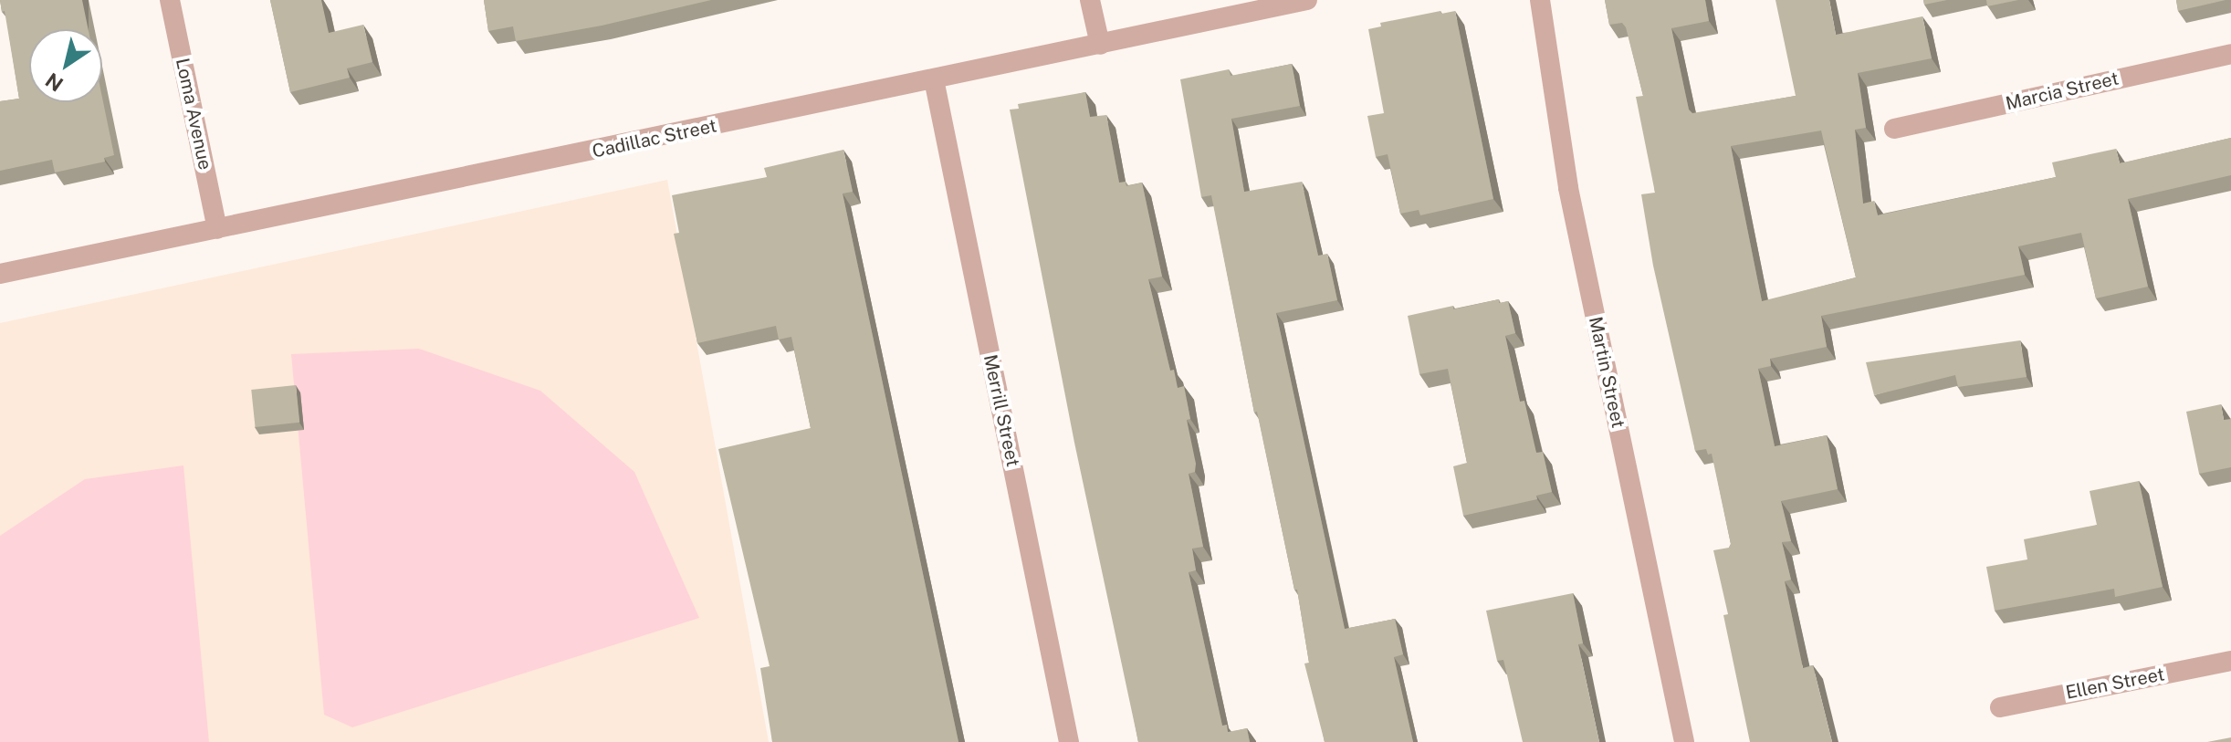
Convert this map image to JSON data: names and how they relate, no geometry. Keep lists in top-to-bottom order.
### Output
{
  "streets": {
    "street": [
      "Marcia Street",
      "Loma Avenue",
      "Cadillac Street",
      "Martin Street",
      "Merrill Street",
      "Ellen Street"
    ]
  },
  "crossings": [
    ["Loma Avenue", "Cadillac Street"],
    ["Cadillac Street", "Merrill Street"]
  ],
  "north": "bottom left"
}
